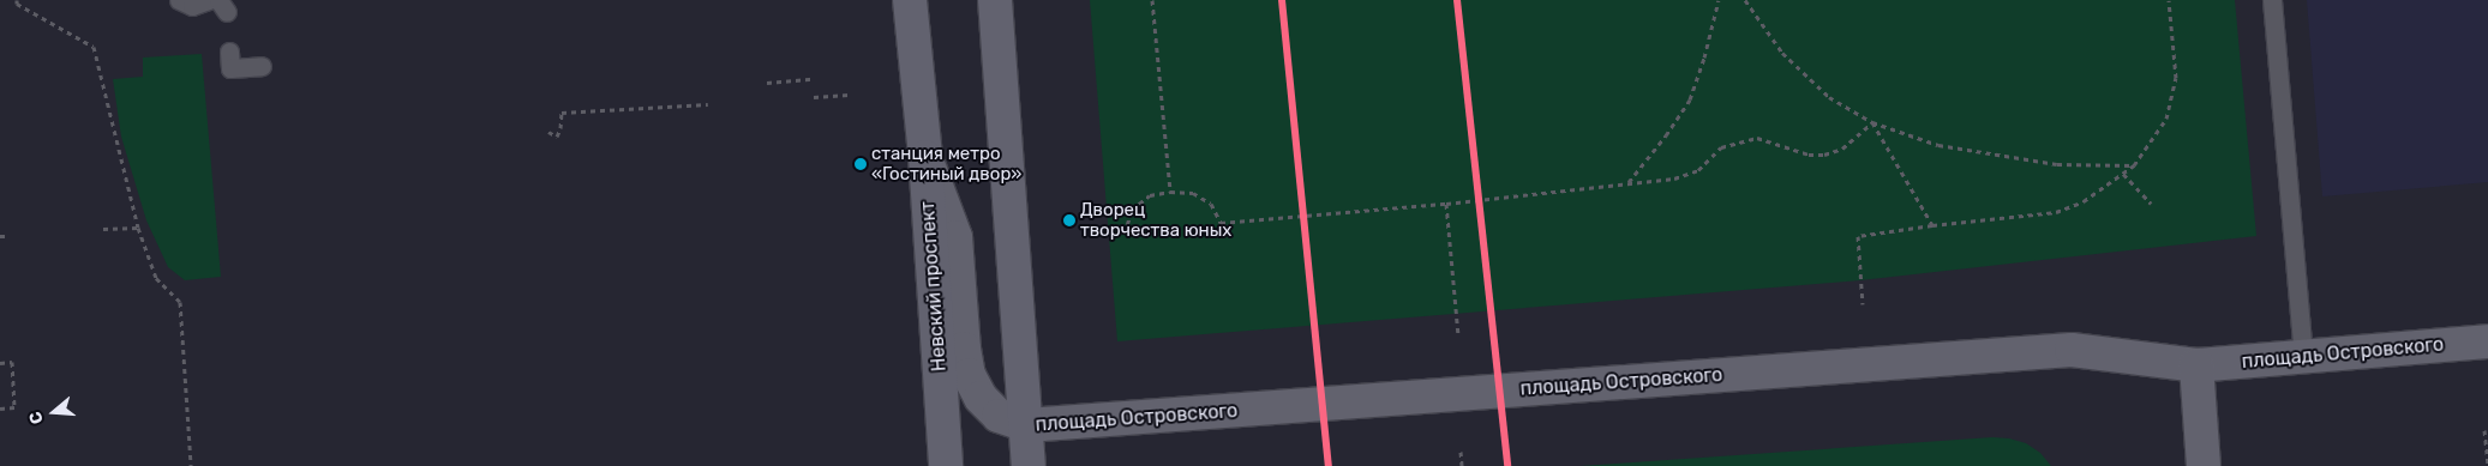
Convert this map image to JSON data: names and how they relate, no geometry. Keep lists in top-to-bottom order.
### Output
{
  "streets": {
    "main road": ["Невский проспект"],
    "street": ["площадь Островского"]
  },
  "crossings": [
    ["Невский проспект", "площадь Островского"]
  ],
  "places": ["станция метро «Гостиный двор»", "Дворец творчества юных"],
  "north": "left"
}
